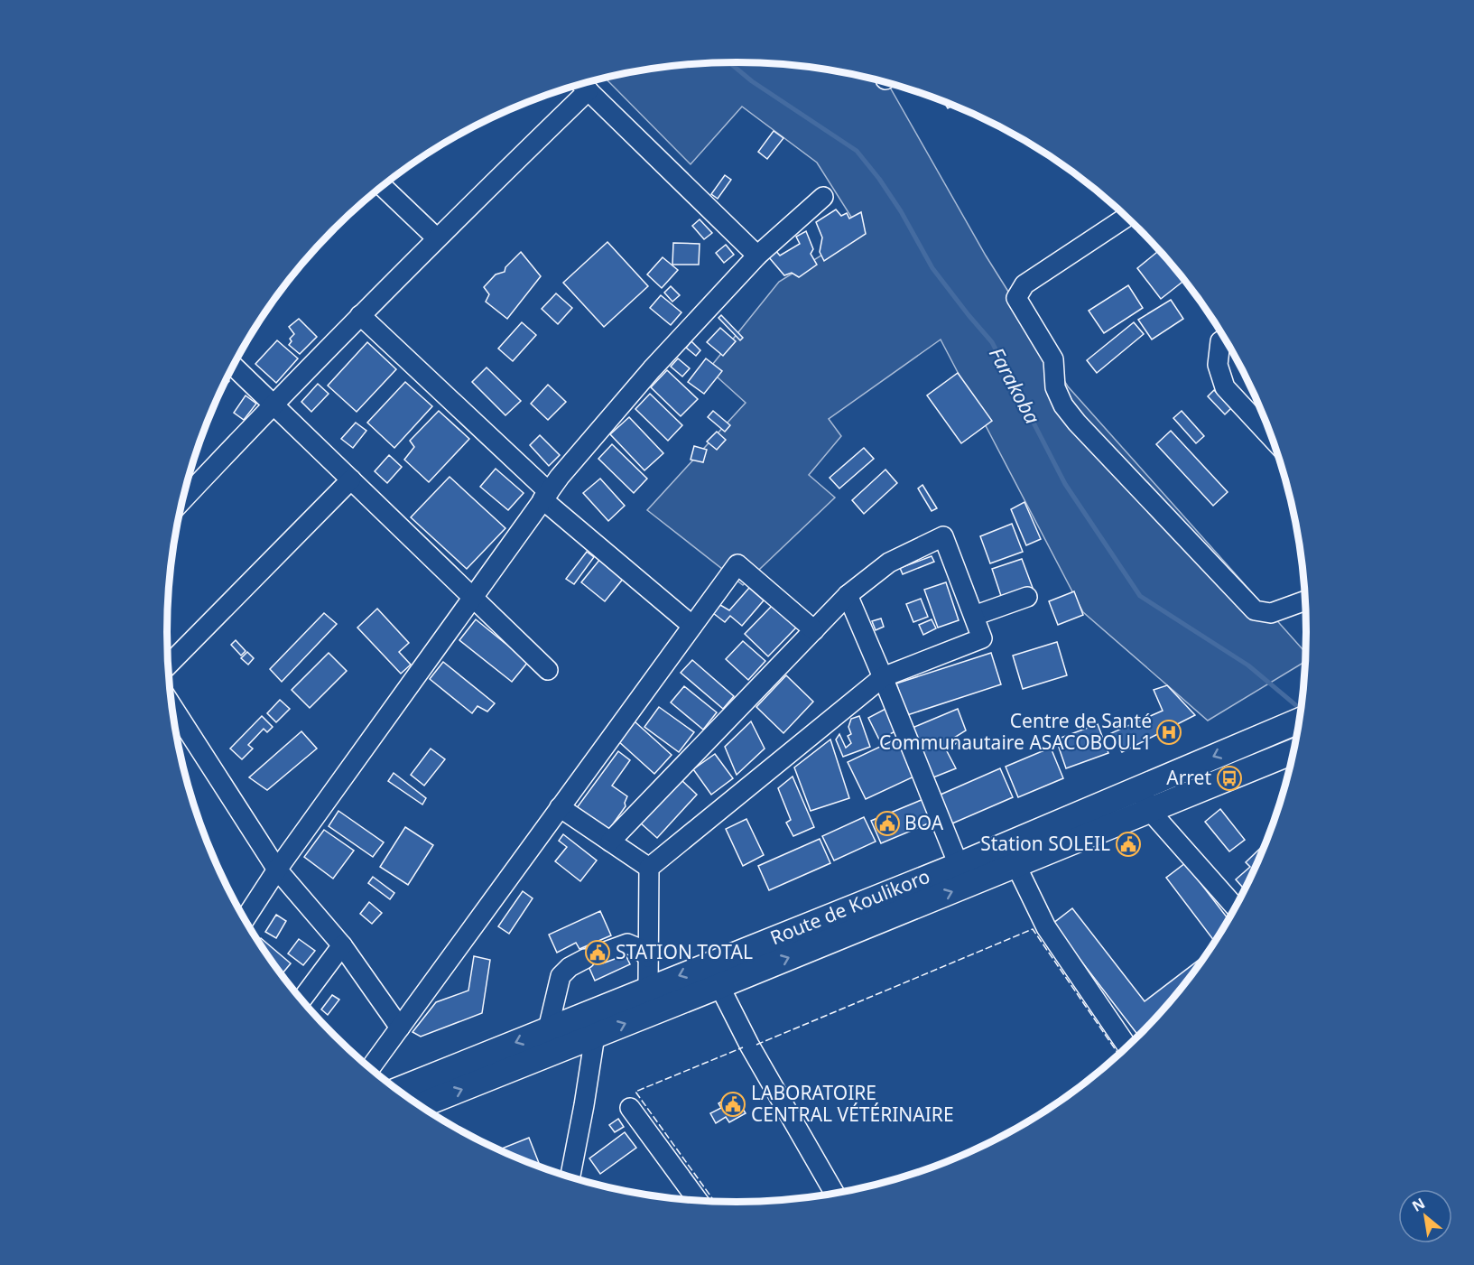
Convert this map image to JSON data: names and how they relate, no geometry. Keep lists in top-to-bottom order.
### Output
{
  "streets": {
    "main road": ["Route de Koulikoro"]
  },
  "water": ["Farakoba"],
  "places": {
    "hospital": ["Centre de Santé Communautaire ASACOBOUL1"],
    "bus stop": ["Arret"],
    "public building": [
      "BOA",
      "Station SOLEIL",
      "STATION TOTAL",
      "LABORATOIRE CENTRAL VÉTÉRINAIRE"
    ]
  },
  "north": "top left"
}
